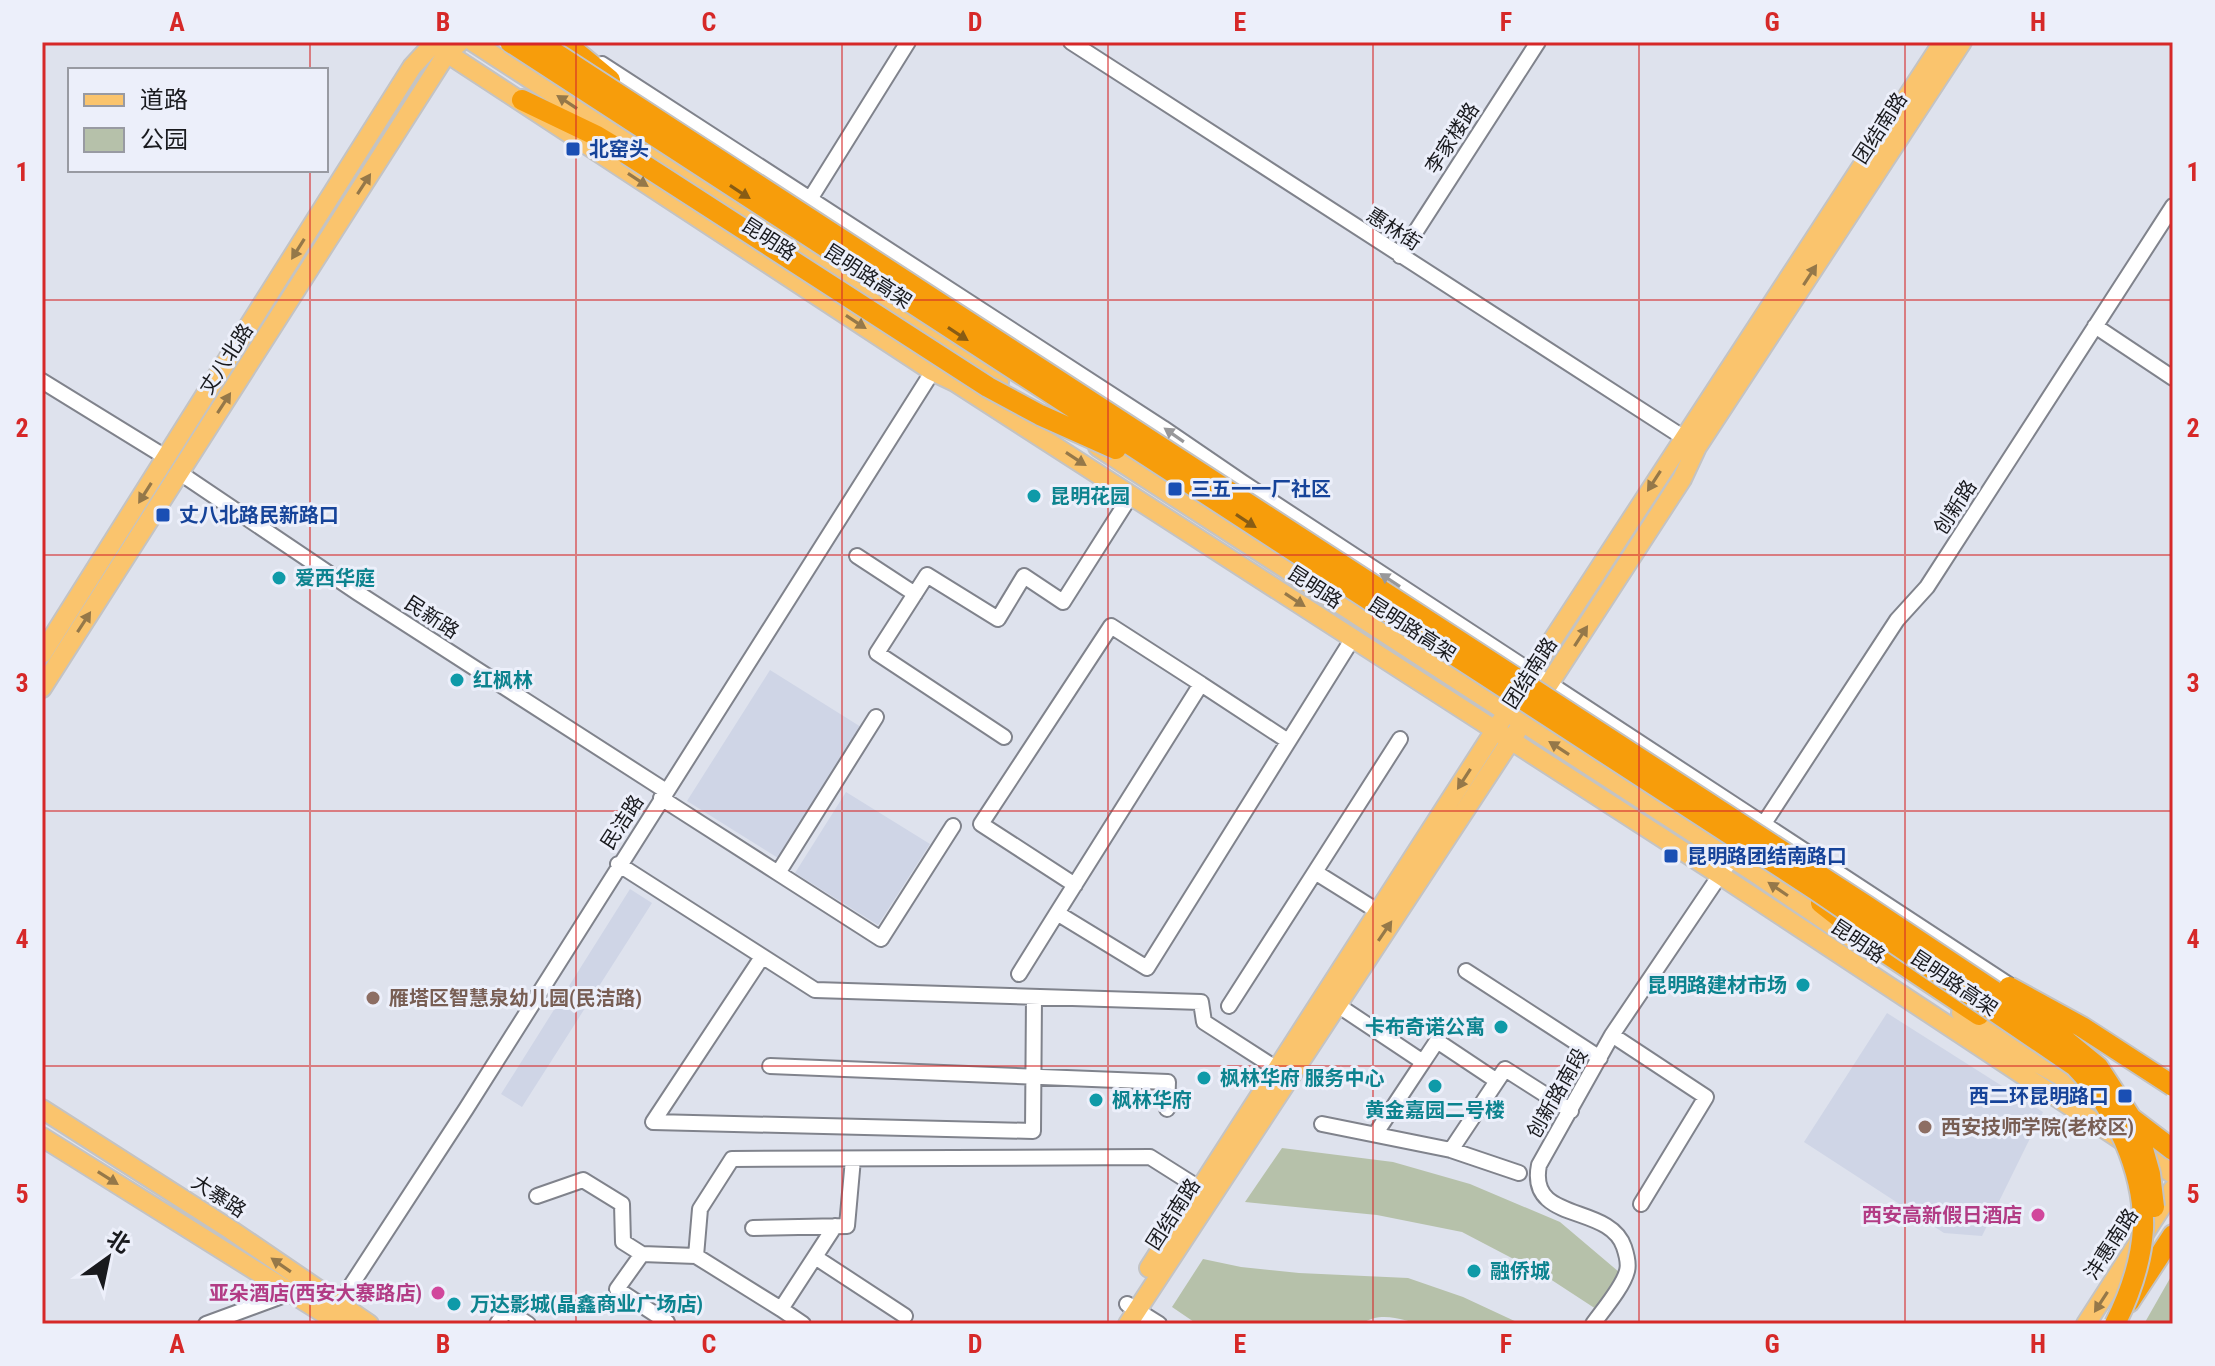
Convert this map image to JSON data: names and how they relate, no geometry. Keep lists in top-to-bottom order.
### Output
{
  "streets": {
    "highway": ["昆明路高架"],
    "main road": [
      "团结南路",
      "昆明路",
      "丈八北路",
      "大寨路",
      "沣惠南路"
    ],
    "street": [
      "李家楼路",
      "惠林街",
      "创新路",
      "民新路",
      "民洁路",
      "创新路南段"
    ]
  },
  "crossings": [
    ["团结南路", "惠林街"],
    ["团结南路", "昆明路"],
    ["李家楼路", "惠林街"],
    ["昆明路", "丈八北路"],
    ["昆明路", "创新路"],
    ["昆明路", "民洁路"],
    ["昆明路", "创新路南段"],
    ["丈八北路", "民新路"],
    ["创新路", "创新路南段"],
    ["民新路", "民洁路"],
    ["民洁路", "大寨路"]
  ],
  "one_way": ["沣惠南路"],
  "places": {
    "transit": [
      "北窑头",
      "三五一一厂社区",
      "丈八北路民新路口",
      "昆明路团结南路口",
      "西二环昆明路口"
    ],
    "other": [
      "昆明花园",
      "爱西华庭",
      "红枫林",
      "昆明路建材市场",
      "雁塔区智慧泉幼儿园(民洁路)",
      "卡布奇诺公寓",
      "枫林华府 服务中心",
      "黄金嘉园二号楼",
      "枫林华府",
      "西安技师学院(老校区)",
      "西安高新假日酒店",
      "融侨城",
      "亚朵酒店(西安大寨路店)",
      "万达影城(晶鑫商业广场店)"
    ]
  },
  "legend": ["道路", "公园"],
  "north": "top right",
  "grid": {
    "columns": [
      "A",
      "B",
      "C",
      "D",
      "E",
      "F",
      "G",
      "H"
    ],
    "rows": [
      "1",
      "2",
      "3",
      "4",
      "5"
    ]
  }
}
